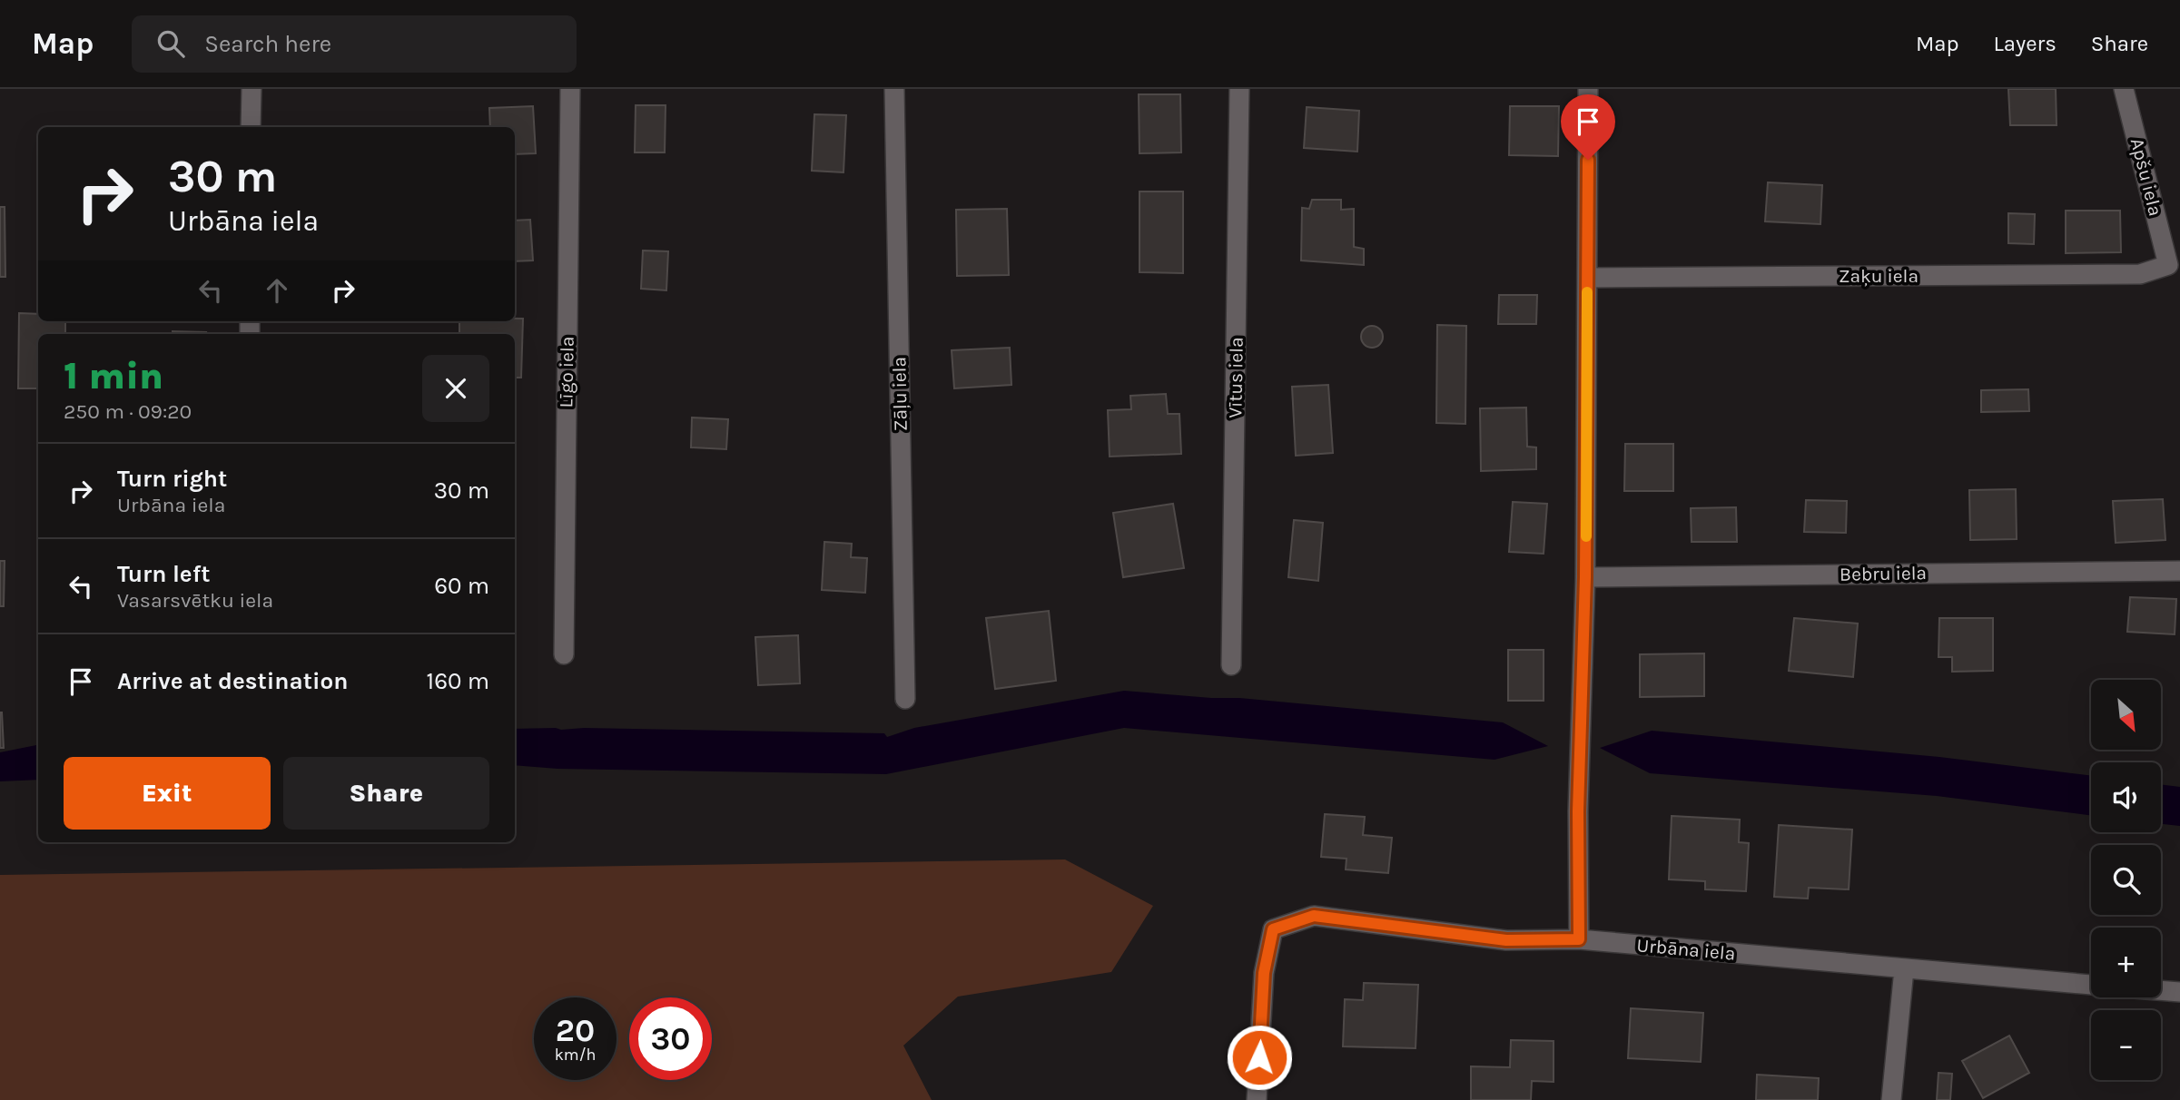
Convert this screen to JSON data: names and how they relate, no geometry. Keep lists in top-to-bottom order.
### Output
{
  "streets": {
    "street": [
      "Apšu iela",
      "Zaķu iela",
      "Līgo iela",
      "Vītus iela",
      "Zāļu iela",
      "Bebru iela",
      "Urbāna iela"
    ]
  },
  "crossings": [
    ["Apšu iela", "Zaķu iela"]
  ],
  "north": "bottom right",
  "page": {
    "header": "Map",
    "search": "Search here",
    "nav": ["Map", "Layers", "Share"],
    "turn": ["30 m", "Urbāna iela"],
    "heading": ["1 min", "250 m · 09:20"],
    "list": [
      {
        "name": "Turn right",
        "note": "Urbāna iela",
        "value": "30 m"
      },
      {
        "name": "Turn left",
        "note": "Vasarsvētku iela",
        "value": "60 m"
      },
      {
        "name": "Arrive at destination",
        "value": "160 m"
      }
    ],
    "map_buttons": ["+", "−"],
    "buttons": ["Exit", "Share"],
    "speed": "20 km/h",
    "limit": "30"
  }
}
